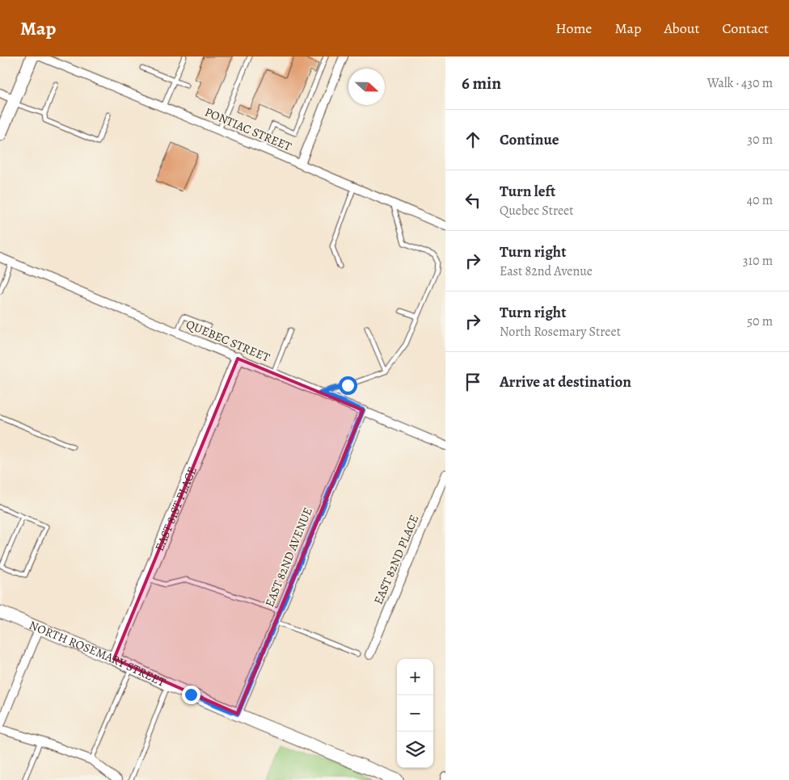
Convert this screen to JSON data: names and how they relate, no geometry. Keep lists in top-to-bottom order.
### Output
{
  "streets": {
    "main road": ["EAST 81ST PLACE", "NORTH ROSEMARY STREET"],
    "street": [
      "PONTIAC STREET",
      "QUEBEC STREET",
      "EAST 82ND AVENUE",
      "EAST 82ND PLACE"
    ]
  },
  "crossings": [
    ["QUEBEC STREET", "EAST 81ST PLACE"],
    ["QUEBEC STREET", "EAST 82ND AVENUE"],
    ["EAST 81ST PLACE", "NORTH ROSEMARY STREET"],
    ["EAST 82ND AVENUE", "NORTH ROSEMARY STREET"]
  ],
  "north": "right",
  "page": {
    "header": "Map",
    "nav": [
      "Home",
      "Map",
      "About",
      "Contact"
    ],
    "heading": ["6 min", "Walk · 430 m"],
    "list": [
      ["Continue", "30 m"],
      ["Turn left", "Quebec Street", "40 m"],
      ["Turn right", "East 82nd Avenue", "310 m"],
      ["Turn right", "North Rosemary Street", "50 m"],
      "Arrive at destination"
    ],
    "map_buttons": ["+", "−"]
  }
}
